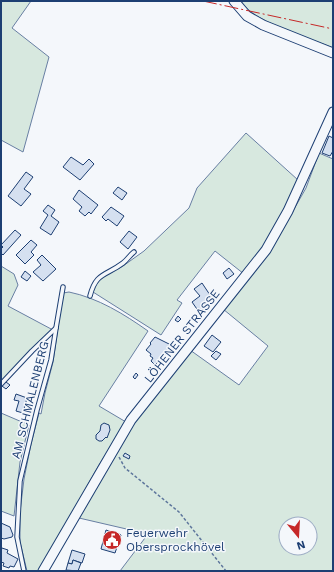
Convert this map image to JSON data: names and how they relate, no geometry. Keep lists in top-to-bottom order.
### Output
{
  "streets": {
    "street": ["LÖHENER STRASSE"],
    "lane": ["AM SCHMALENBERG"]
  },
  "places": {
    "public building": ["Feuerwehr Obersprockhövel"]
  },
  "north": "bottom"
}
